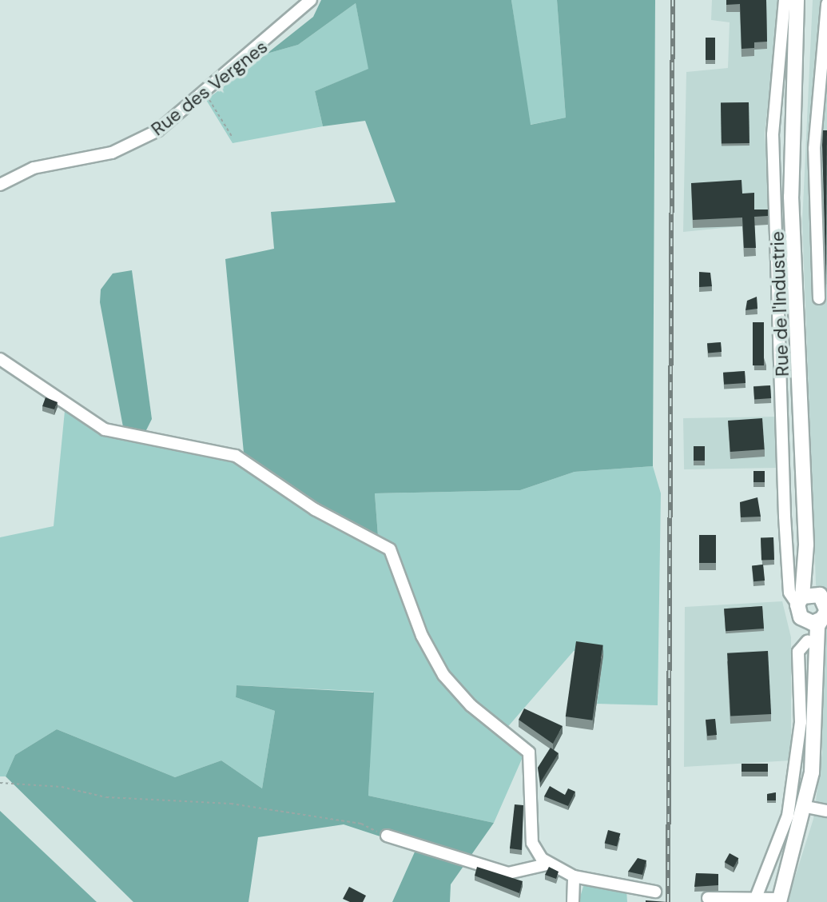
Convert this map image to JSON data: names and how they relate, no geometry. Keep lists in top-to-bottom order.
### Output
{
  "streets": {
    "main road": ["Rue de l'Industrie"],
    "street": ["Rue des Vergnes"]
  }
}
